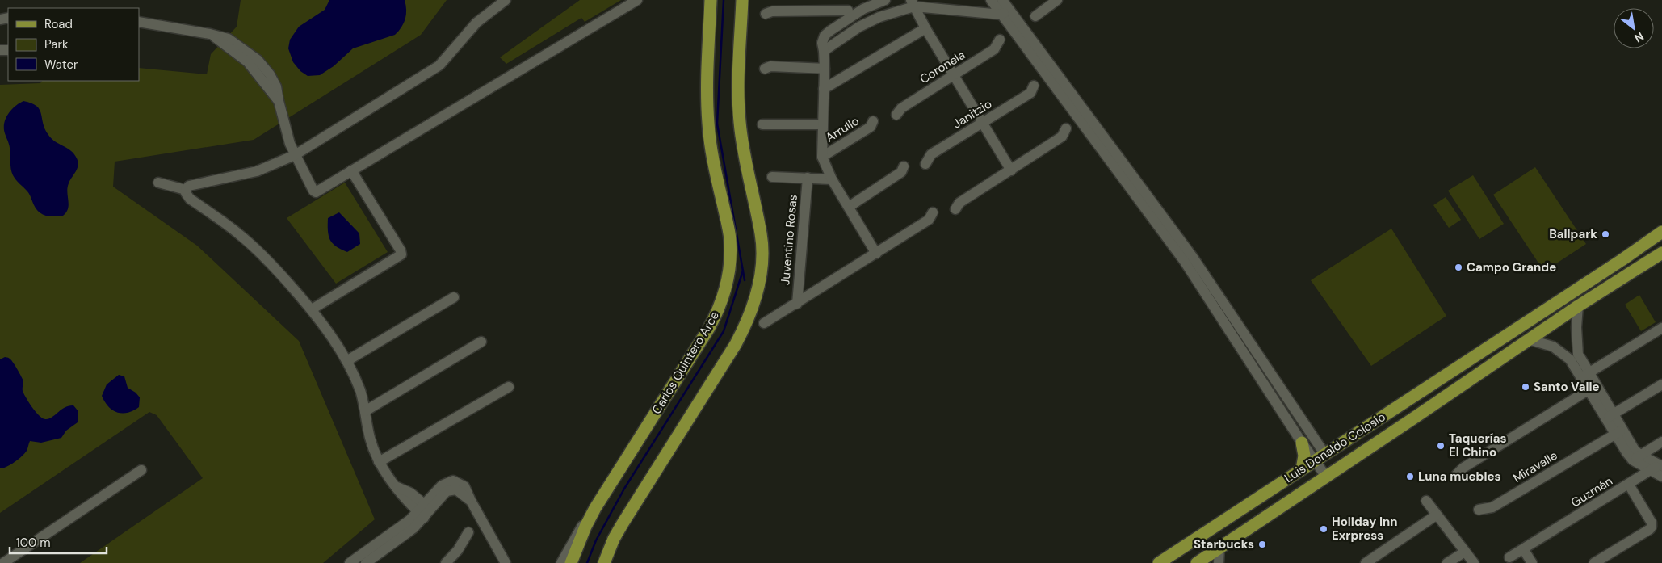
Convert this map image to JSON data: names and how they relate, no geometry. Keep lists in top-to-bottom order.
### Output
{
  "streets": {
    "main road": ["Carlos Quintero Arce", "Luis Donaldo Colosio"],
    "street": [
      "Coronela",
      "Janitzio",
      "Arrullo",
      "Juventino Rosas",
      "Miravalle",
      "Guzmán"
    ]
  },
  "places": [
    "Ballpark",
    "Campo Grande",
    "Santo Valle",
    "Taquerías El Chino",
    "Luna muebles",
    "Holiday Inn Exrpress",
    "Starbucks"
  ],
  "legend": ["Road", "Park", "Water"],
  "scale_bar": "100 m",
  "north": "bottom right"
}
